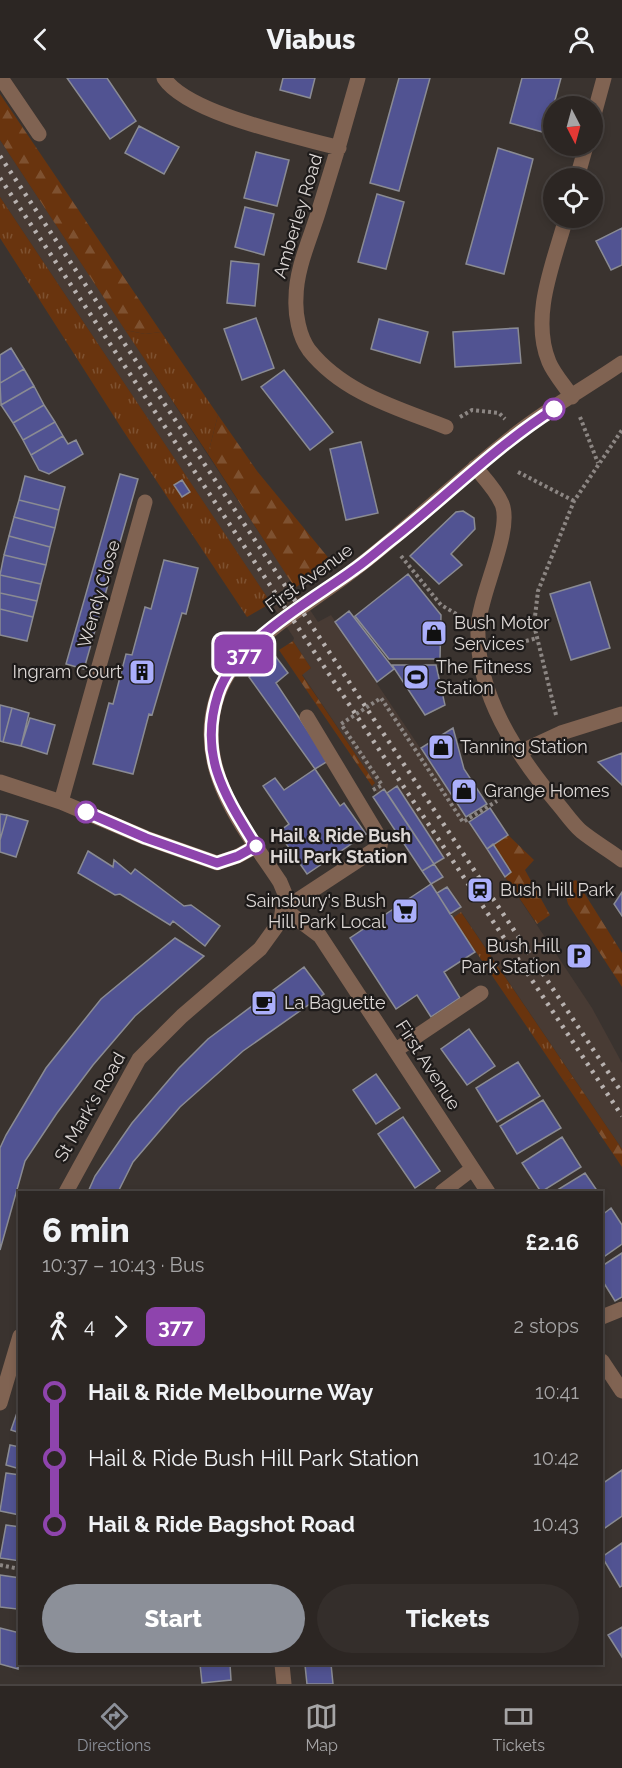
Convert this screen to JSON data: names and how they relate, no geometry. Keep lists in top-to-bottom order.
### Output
{
  "streets": {
    "street": [
      "Amberley Road",
      "First Avenue",
      "Wendy Close",
      "St Mark's Road"
    ]
  },
  "crossings": [
    ["First Avenue", "St Mark's Road"]
  ],
  "places": {
    "shop": ["Bush Motor Services", "Tanning Station", "Grange Homes"],
    "building": ["Ingram Court"],
    "sports": ["The Fitness Station"],
    "other": ["Hail & Ride Bush Hill Park Station"],
    "station": ["Bush Hill Park"],
    "supermarket": ["Sainsbury's Bush Hill Park Local"],
    "parking": ["Bush Hill Park Station"],
    "cafe": ["La Baguette"]
  },
  "lines": ["bus line 377"],
  "north": "bottom",
  "page": {
    "header": "Viabus",
    "on_map": "377",
    "heading": ["6 min", "10:37 – 10:43 · Bus", "£2.16"],
    "legs": ["4", "377", "2 stops"],
    "list": [
      {
        "name": "Hail & Ride Melbourne Way",
        "value": "10:41"
      },
      {
        "name": "Hail & Ride Bush Hill Park Station",
        "value": "10:42"
      },
      {
        "name": "Hail & Ride Bagshot Road",
        "value": "10:43"
      }
    ],
    "buttons": ["Start", "Tickets"],
    "tabs": ["Directions", "Map", "Tickets"]
  }
}
